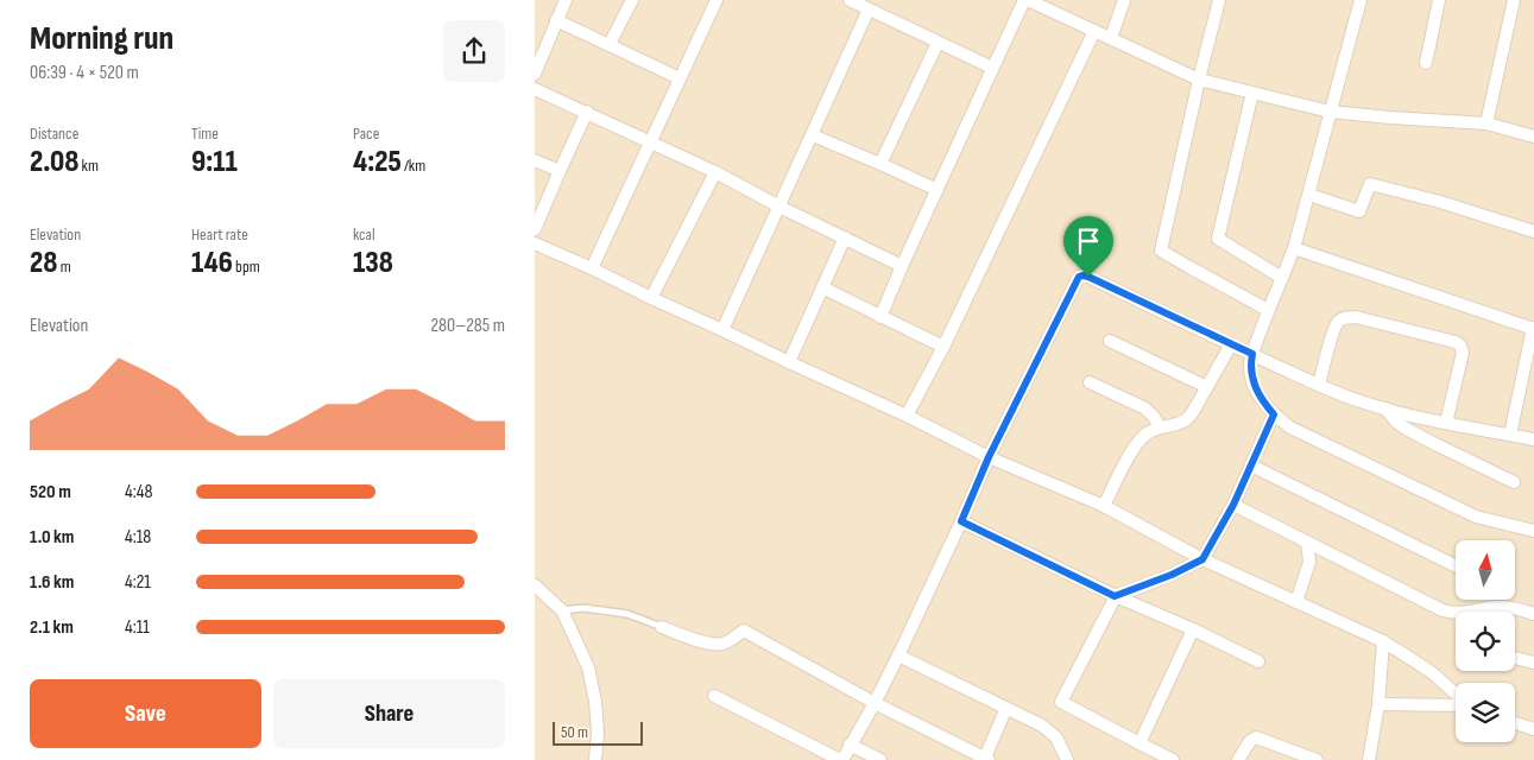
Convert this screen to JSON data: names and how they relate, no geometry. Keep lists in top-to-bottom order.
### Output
{
  "scale_bar": "50 m",
  "north": "top",
  "page": {
    "heading": ["Morning run", "06:39 · 4 × 520 m"],
    "stats": [
      ["Distance", "2.08 km"],
      ["Time", "9:11"],
      ["Pace", "4:25 /km"],
      ["Elevation", "28 m"],
      ["Heart rate", "146 bpm"],
      ["kcal", "138"]
    ],
    "chart": ["Elevation", "280–285 m"],
    "list": [
      {
        "name": "520 m",
        "note": "4:48"
      },
      {
        "name": "1.0 km",
        "note": "4:18"
      },
      {
        "name": "1.6 km",
        "note": "4:21"
      },
      {
        "name": "2.1 km",
        "note": "4:11"
      }
    ],
    "buttons": ["Save", "Share"],
    "scale": "50 m"
  }
}
